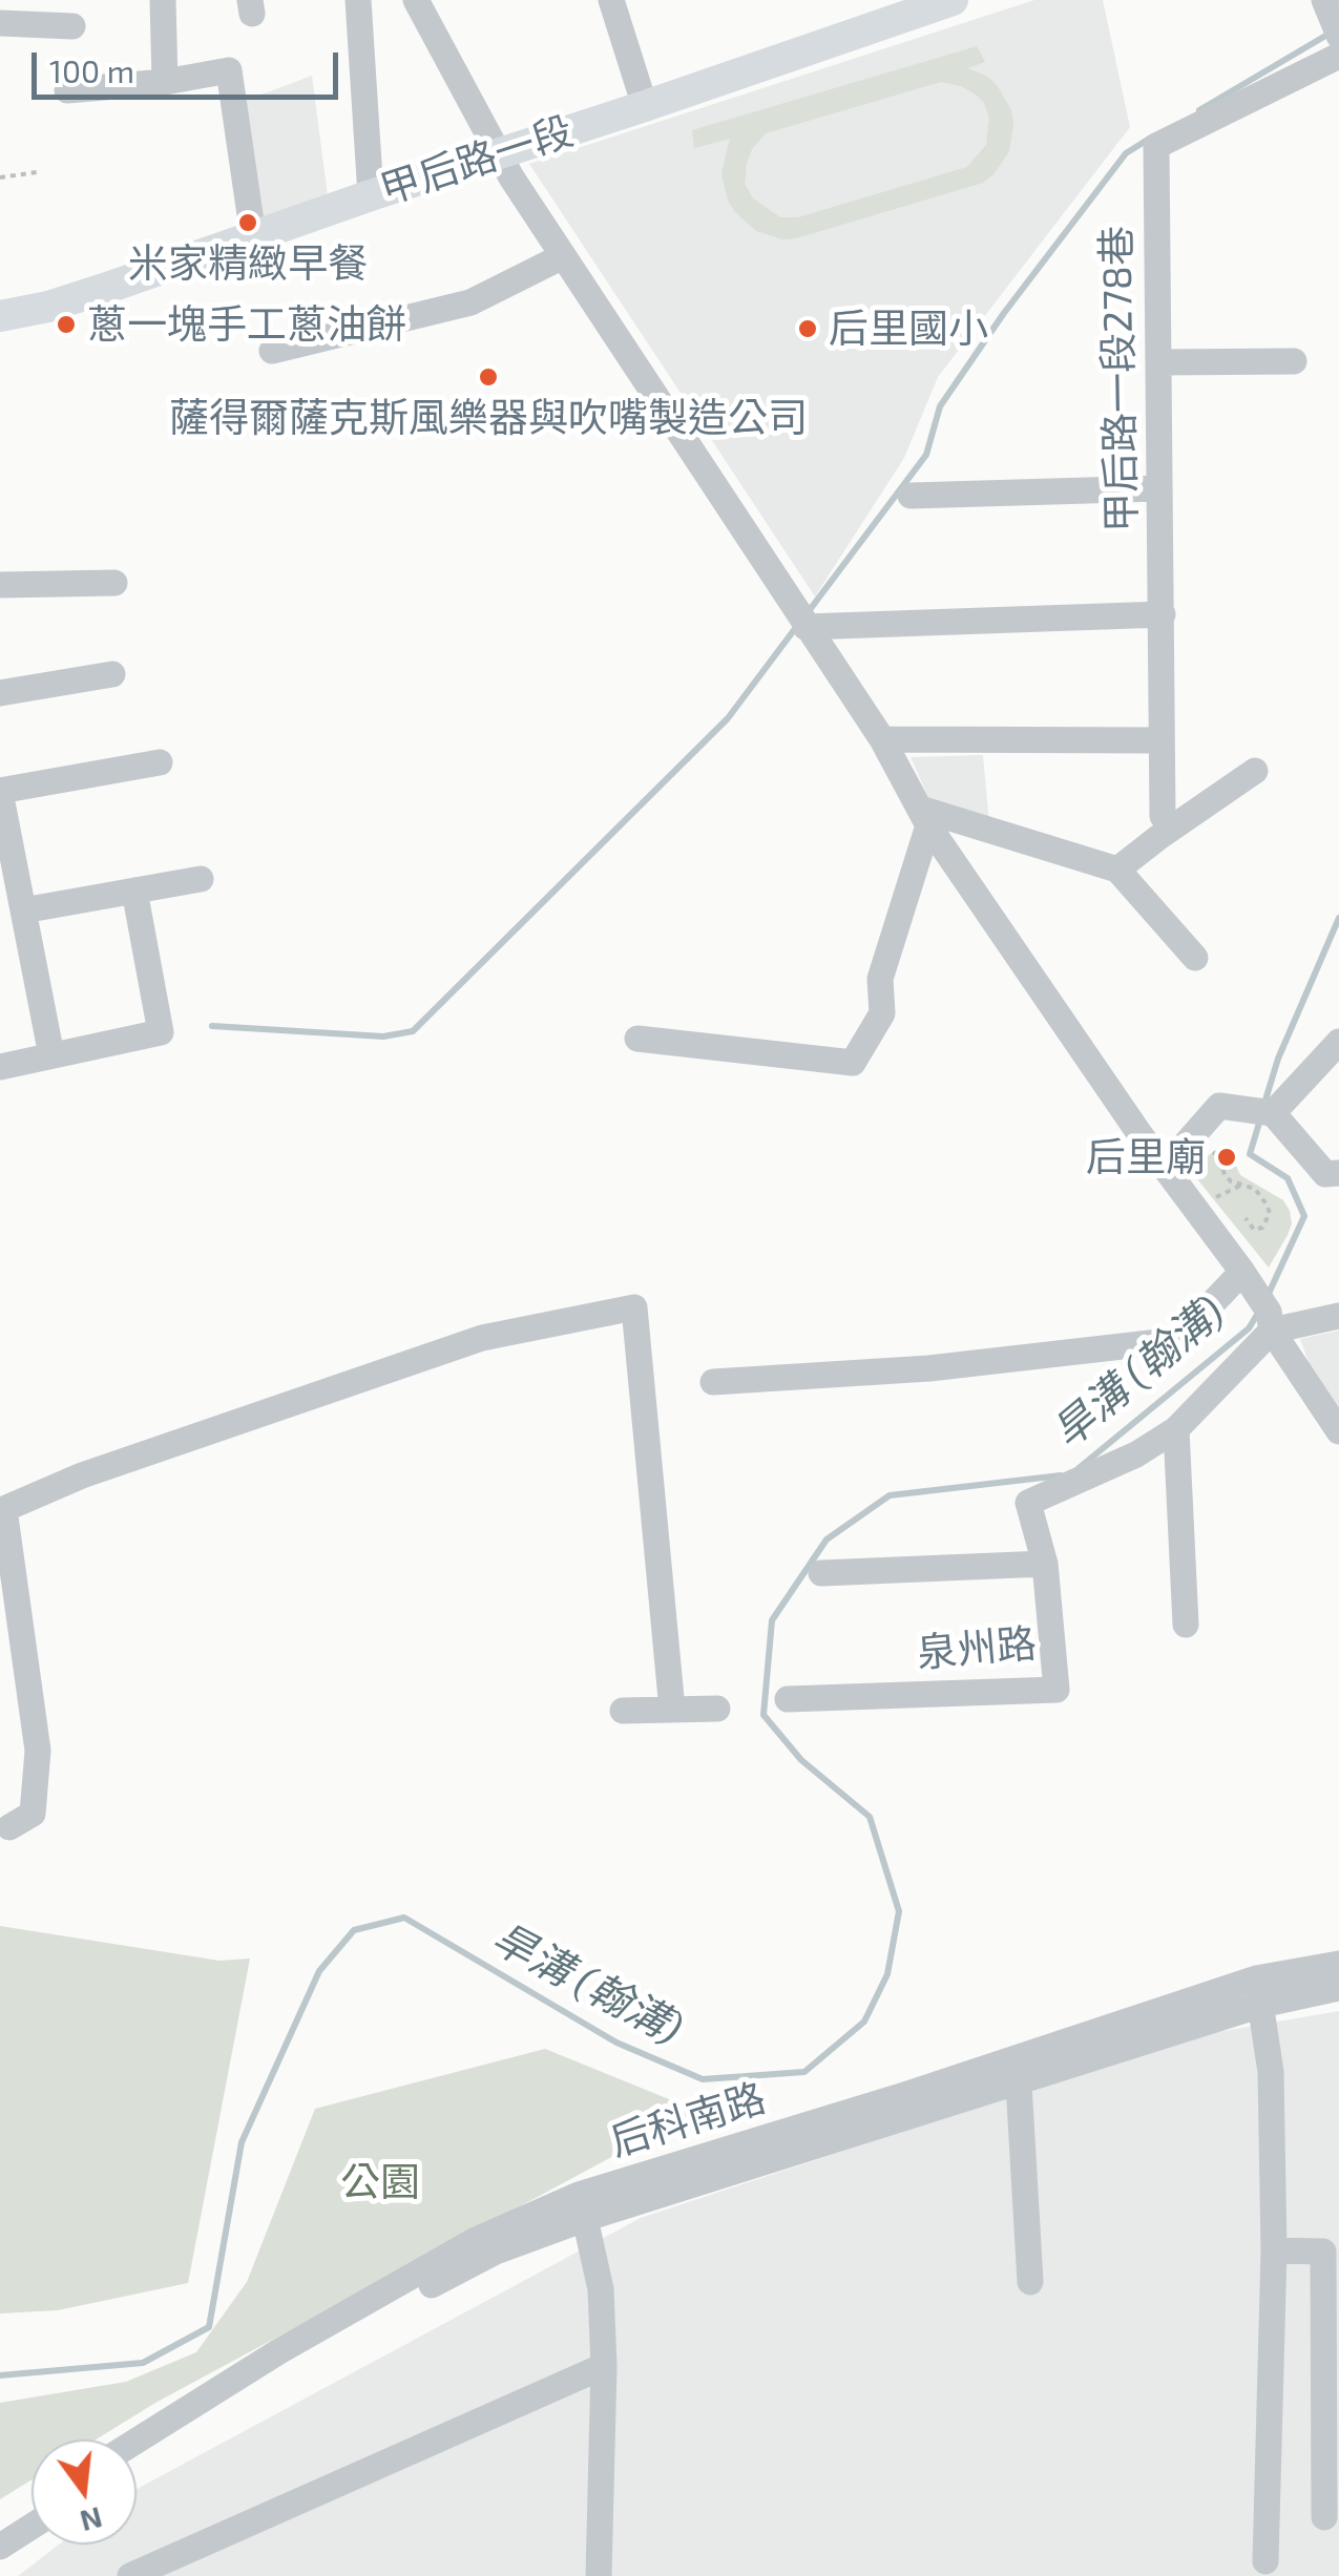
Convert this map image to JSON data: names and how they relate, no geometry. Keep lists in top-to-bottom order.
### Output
{
  "streets": {
    "main road": ["甲后路一段"],
    "street": ["甲后路一段278巷", "泉州路", "后科南路"]
  },
  "water": ["旱溝 (翰溝)"],
  "parks": ["公園"],
  "places": [
    "米家精緻早餐",
    "蔥一塊手工蔥油餅",
    "后里國小",
    "薩得爾薩克斯風樂器與吹嘴製造公司",
    "后里廟"
  ],
  "scale_bar": "100 m",
  "north": "bottom"
}
